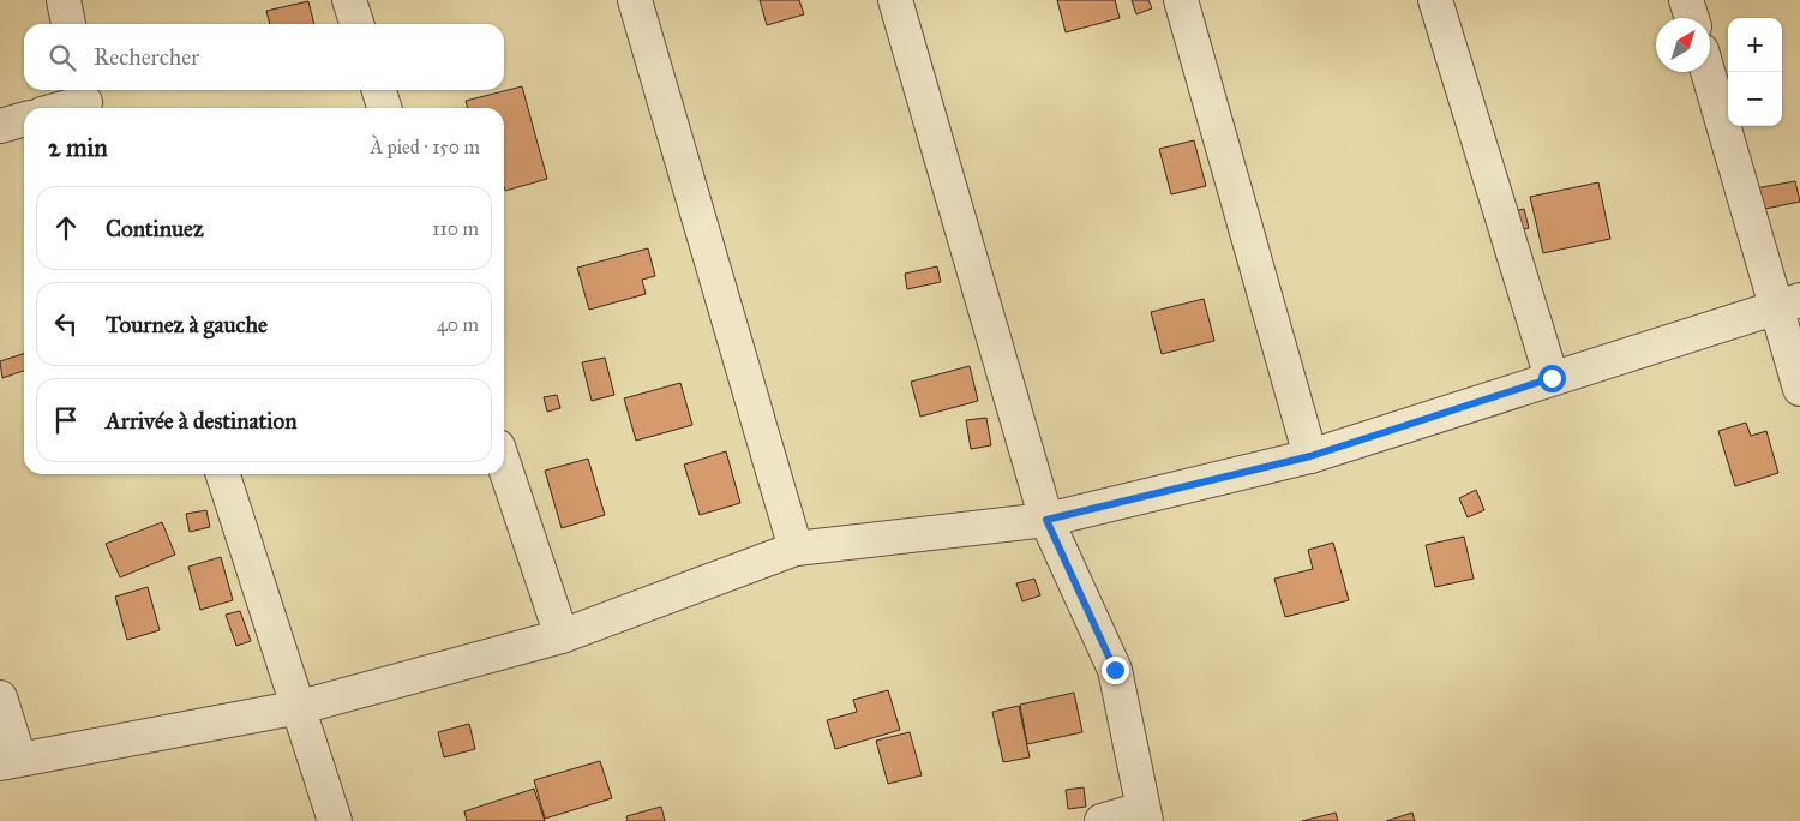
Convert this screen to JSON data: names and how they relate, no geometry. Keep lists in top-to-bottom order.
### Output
{
  "north": "top right",
  "page": {
    "map_buttons": ["+", "−"],
    "search": "Rechercher",
    "heading": ["2 min", "À pied · 150 m"],
    "list": [
      ["Continuez", "110 m"],
      ["Tournez à gauche", "40 m"],
      "Arrivée à destination"
    ]
  }
}
